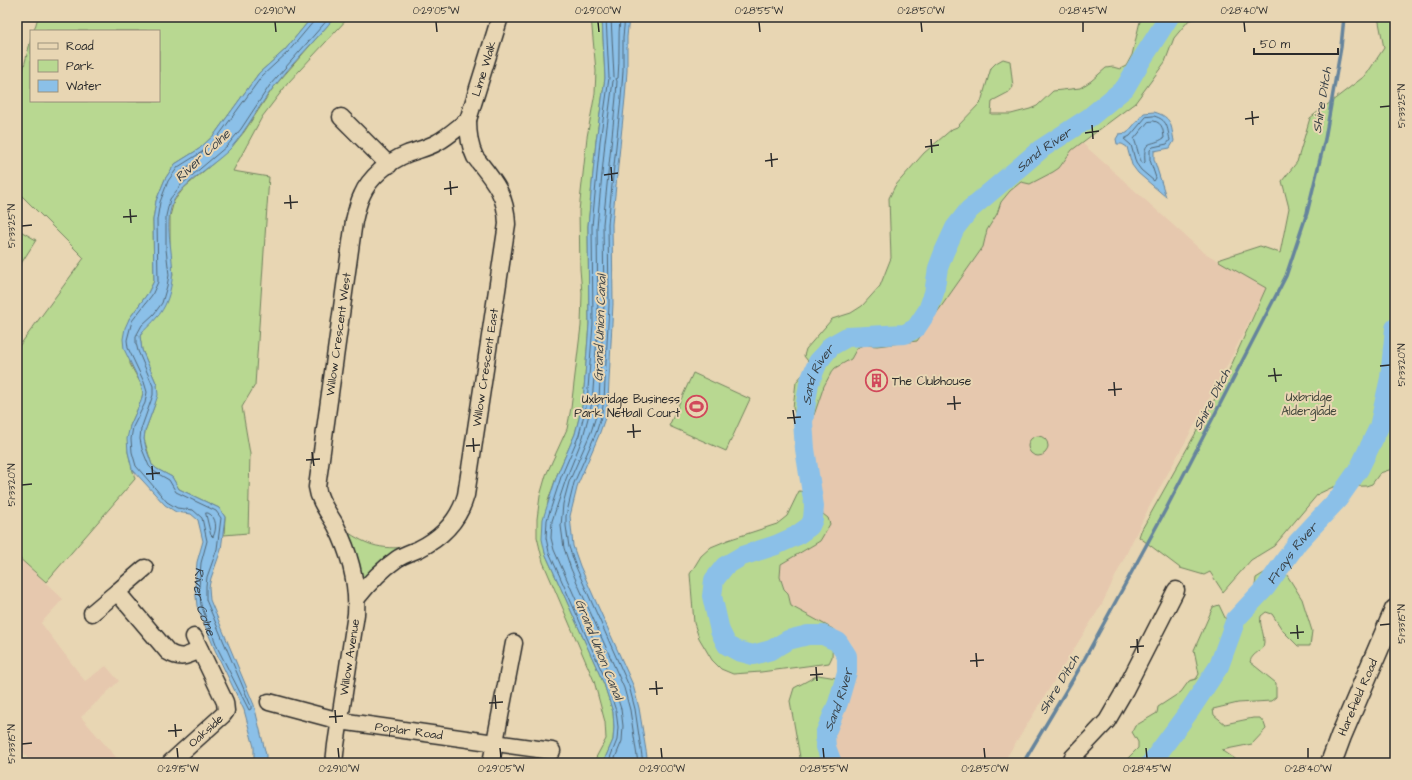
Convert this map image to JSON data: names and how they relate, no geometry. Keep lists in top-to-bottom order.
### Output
{
  "streets": {
    "main road": ["Harefield Road"],
    "street": [
      "Lime Walk",
      "Willow Crescent West",
      "Willow Crescent East",
      "Willow Avenue",
      "Oakside",
      "Poplar Road"
    ]
  },
  "crossings": [
    ["Lime Walk", "Willow Crescent West"],
    ["Lime Walk", "Willow Crescent East"],
    ["Willow Crescent West", "Willow Crescent East"],
    ["Willow Crescent West", "Willow Avenue"],
    ["Willow Crescent East", "Willow Avenue"],
    ["Willow Avenue", "Poplar Road"]
  ],
  "water": [
    "Shire Ditch",
    "Sand River",
    "River Colne",
    "Grand Union Canal",
    "Frays River"
  ],
  "parks": ["Uxbridge Alderglade"],
  "places": {
    "building": ["The Clubhouse"],
    "sports": ["Uxbridge Business Park Netball Court"]
  },
  "legend": ["Road", "Park", "Water"],
  "scale_bar": "50 m",
  "coordinates": [
    "0°29'10\"W",
    "0°29'05\"W",
    "0°29'00\"W",
    "0°28'55\"W",
    "0°28'50\"W",
    "0°28'45\"W",
    "0°28'40\"W",
    "51°33'25\"N",
    "51°33'20\"N",
    "51°33'15\"N",
    "0°29'15\"W"
  ]
}
